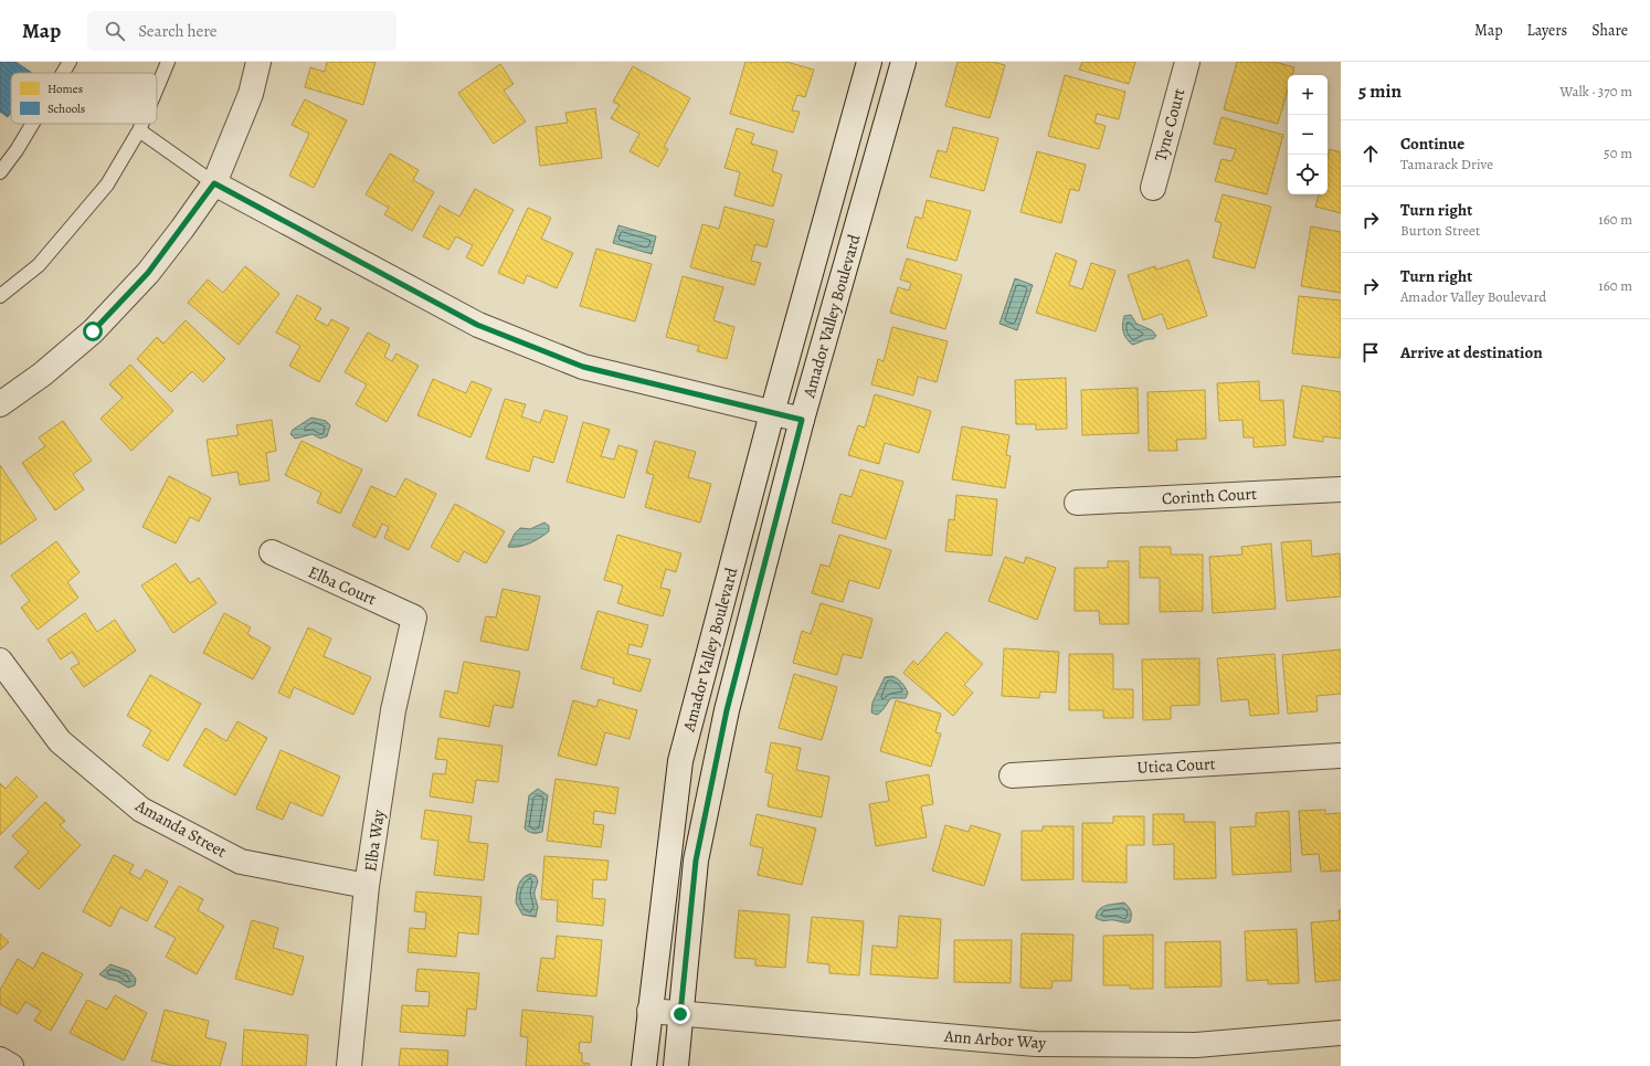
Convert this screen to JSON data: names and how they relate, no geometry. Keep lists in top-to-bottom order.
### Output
{
  "streets": {
    "street": [
      "Tyne Court",
      "Amador Valley Boulevard",
      "Corinth Court",
      "Elba Court",
      "Utica Court",
      "Amanda Street",
      "Elba Way",
      "Ann Arbor Way"
    ]
  },
  "crossings": [
    ["Amador Valley Boulevard", "Ann Arbor Way"],
    ["Elba Court", "Elba Way"],
    ["Amanda Street", "Elba Way"]
  ],
  "legend": ["Homes", "Schools"],
  "page": {
    "header": "Map",
    "search": "Search here",
    "nav": ["Map", "Layers", "Share"],
    "heading": ["5 min", "Walk · 370 m"],
    "map_buttons": ["+", "−"],
    "list": [
      ["Continue", "Tamarack Drive", "50 m"],
      ["Turn right", "Burton Street", "160 m"],
      ["Turn right", "Amador Valley Boulevard", "160 m"],
      "Arrive at destination"
    ]
  }
}
